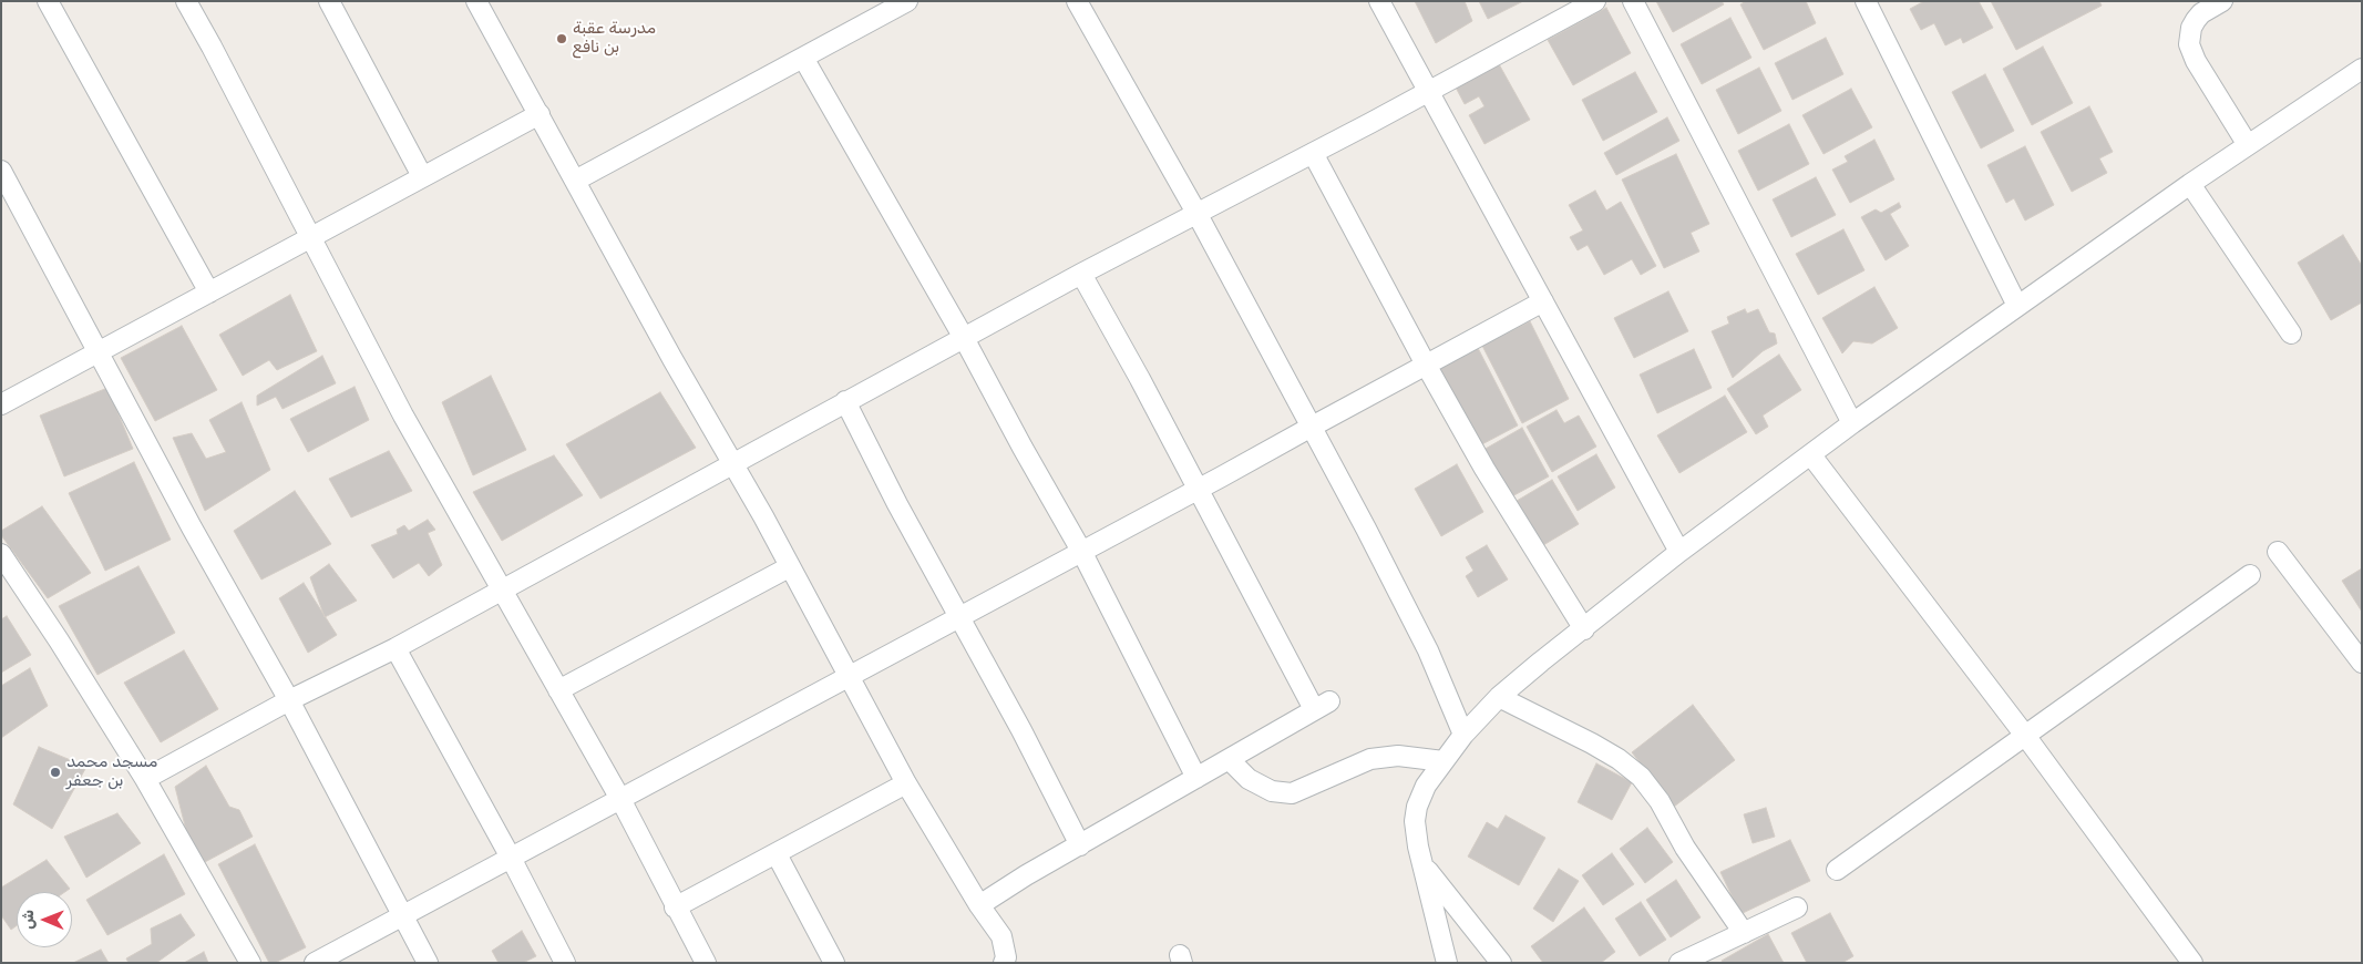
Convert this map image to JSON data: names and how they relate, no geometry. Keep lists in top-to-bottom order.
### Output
{
  "places": ["مدرسة عقبة بن نافع", "مسجد محمد بن جعفر"],
  "north": "left"
}
